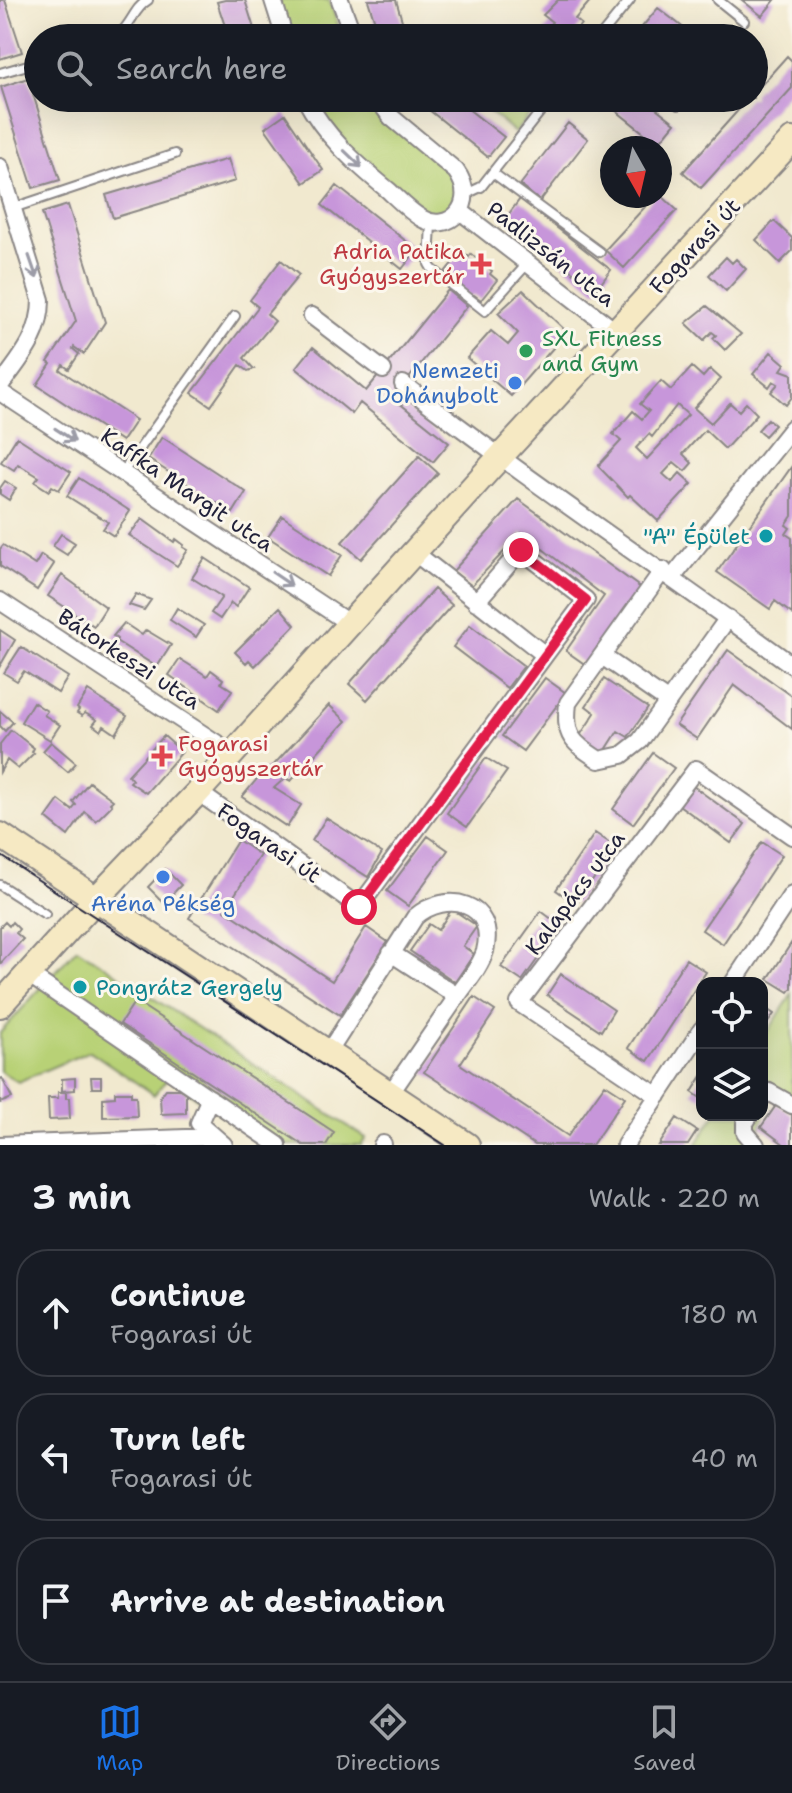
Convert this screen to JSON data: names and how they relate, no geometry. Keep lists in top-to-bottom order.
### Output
{
  "streets": {
    "main road": ["Fogarasi út"],
    "street": [
      "Padlizsán utca",
      "Kaffka Margit utca",
      "Bátorkeszi utca",
      "Kalapács utca"
    ]
  },
  "crossings": [
    ["Fogarasi út", "Padlizsán utca"],
    ["Fogarasi út", "Kaffka Margit utca"],
    ["Fogarasi út", "Bátorkeszi utca"]
  ],
  "one_way": ["Kaffka Margit utca"],
  "places": {
    "health": ["Adria Patika Gyógyszertár", "Fogarasi Gyógyszertár"],
    "other": [
      "SXL Fitness and Gym",
      "Nemzeti Dohánybolt",
      "\"A\" Épület",
      "Aréna Pékség",
      "Pongrátz Gergely"
    ]
  },
  "north": "bottom",
  "page": {
    "search": "Search here",
    "heading": ["3 min", "Walk · 220 m"],
    "list": [
      ["Continue", "Fogarasi út", "180 m"],
      ["Turn left", "Fogarasi út", "40 m"],
      "Arrive at destination"
    ],
    "nav": ["Map", "Directions", "Saved"]
  }
}
